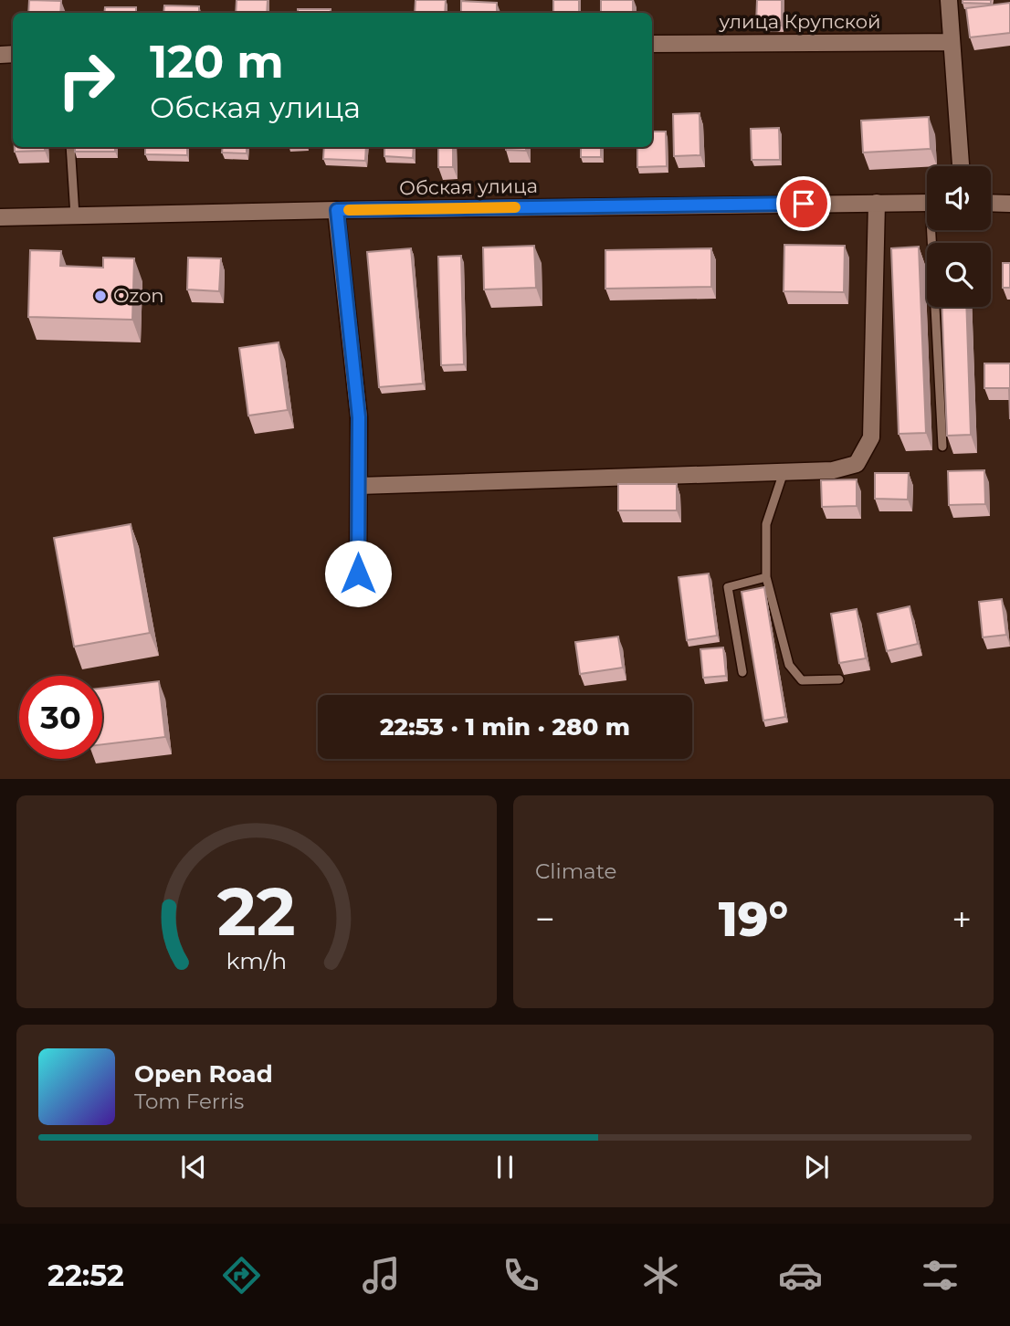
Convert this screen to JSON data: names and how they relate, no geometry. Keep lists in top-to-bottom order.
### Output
{
  "streets": {
    "street": ["улица Крупской", "Обская улица"]
  },
  "places": ["Ozon"],
  "page": {
    "turn": ["120 m", "Обская улица"],
    "limit": "30",
    "trip": "22:53 · 1 min · 280 m",
    "tile": "Climate",
    "heat": ["−", "19°", "+"],
    "song": ["Open Road", "Tom Ferris"],
    "tabs": "22:52",
    "gauge": ["22", "km/h"]
  }
}
